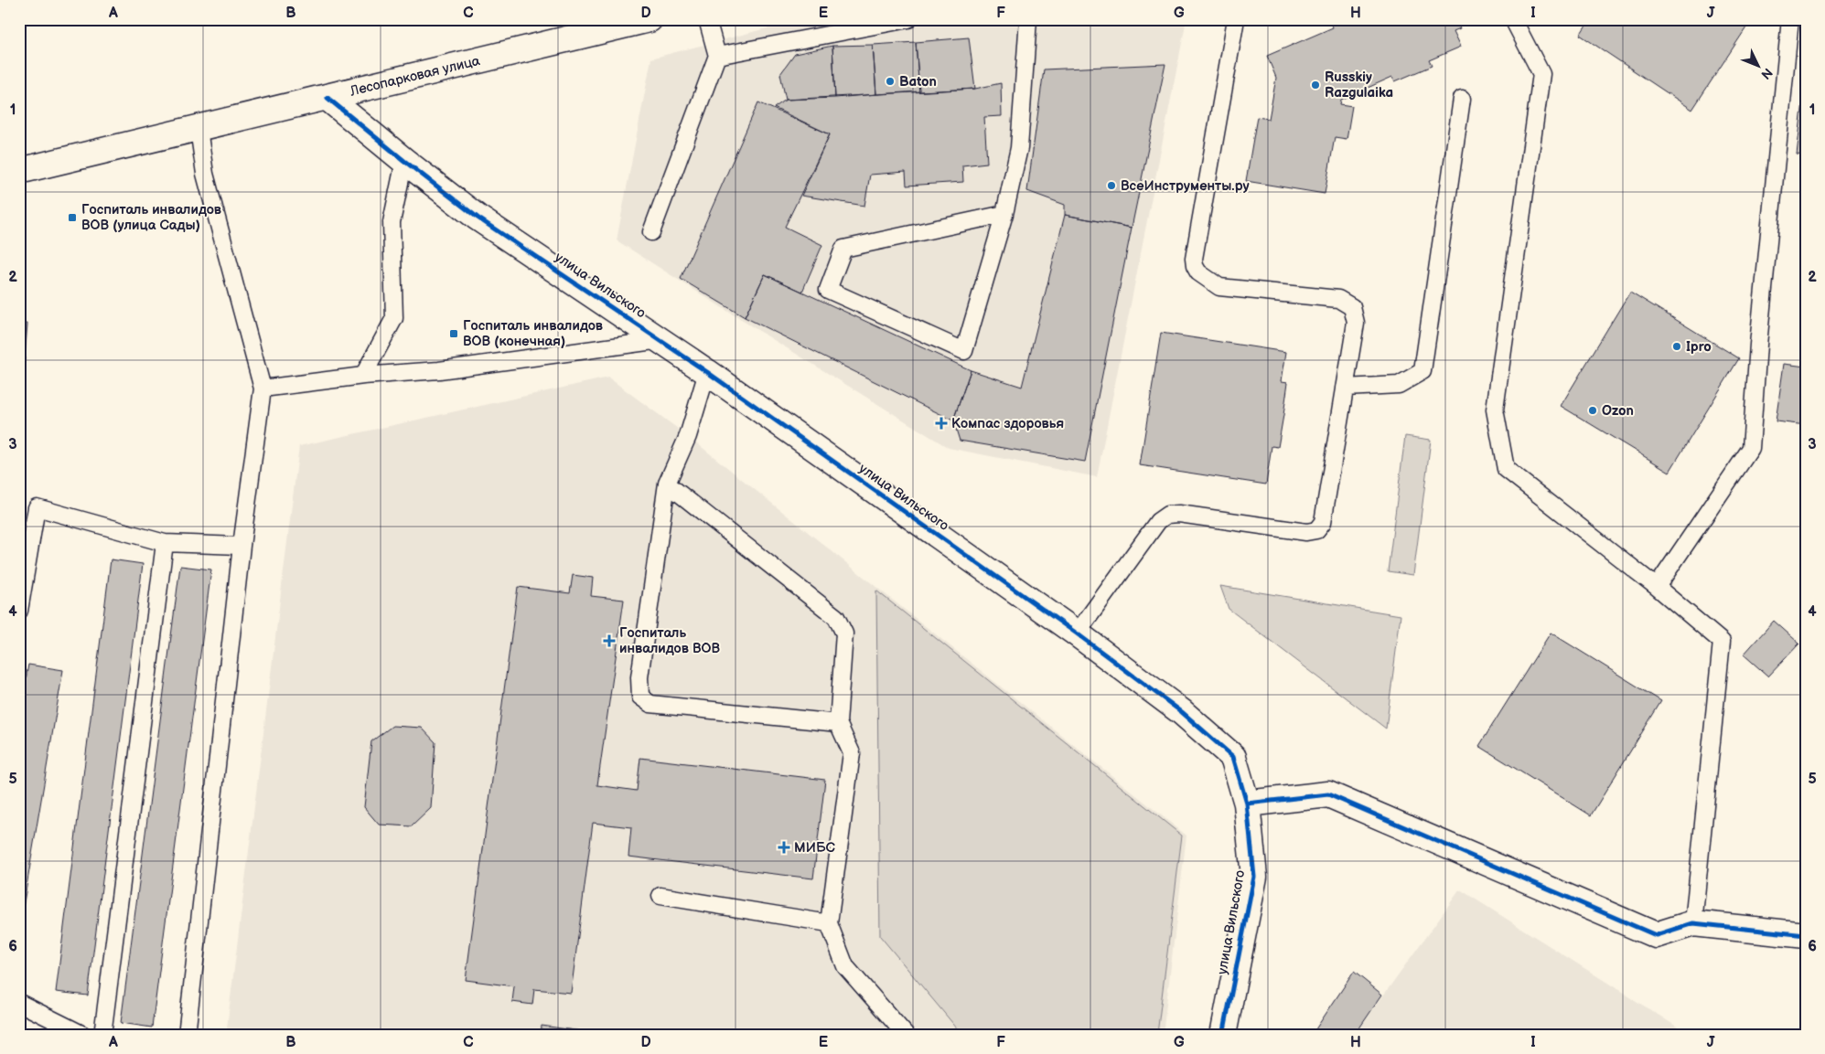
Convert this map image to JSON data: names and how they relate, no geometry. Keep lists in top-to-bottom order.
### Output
{
  "streets": {
    "street": ["Лесопарковая улица", "улица Вильского"]
  },
  "crossings": [
    ["Лесопарковая улица", "улица Вильского"]
  ],
  "places": {
    "other": [
      "Baton",
      "Russkiy Razgulaika",
      "ВсеИнструменты.ру",
      "Ipro",
      "Ozon"
    ],
    "transit": ["Госпиталь инвалидов ВОВ (улица Сады)", "Госпиталь инвалидов ВОВ (конечная)"],
    "health": ["Компас здоровья", "Госпиталь инвалидов ВОВ", "МИБС"]
  },
  "north": "bottom right",
  "grid": {
    "columns": [
      "A",
      "B",
      "C",
      "D",
      "E",
      "F",
      "G",
      "H",
      "I",
      "J"
    ],
    "rows": [
      "1",
      "2",
      "3",
      "4",
      "5",
      "6"
    ]
  }
}
